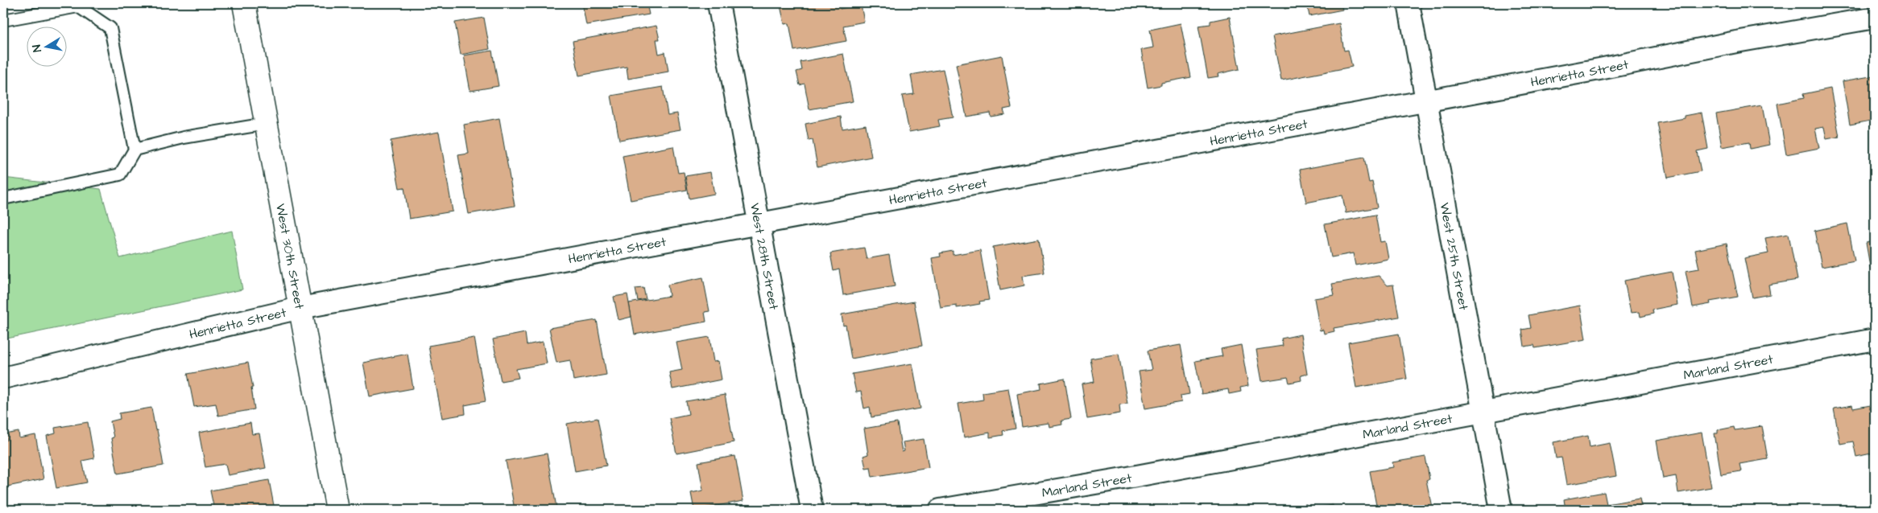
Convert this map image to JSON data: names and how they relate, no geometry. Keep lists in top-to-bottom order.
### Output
{
  "streets": {
    "street": [
      "Henrietta Street",
      "West 30th Street",
      "West 28th Street",
      "West 25th Street",
      "Marland Street"
    ]
  },
  "crossings": [
    ["Henrietta Street", "West 30th Street"],
    ["Henrietta Street", "West 28th Street"],
    ["Henrietta Street", "West 25th Street"],
    ["West 25th Street", "Marland Street"]
  ],
  "north": "left"
}
